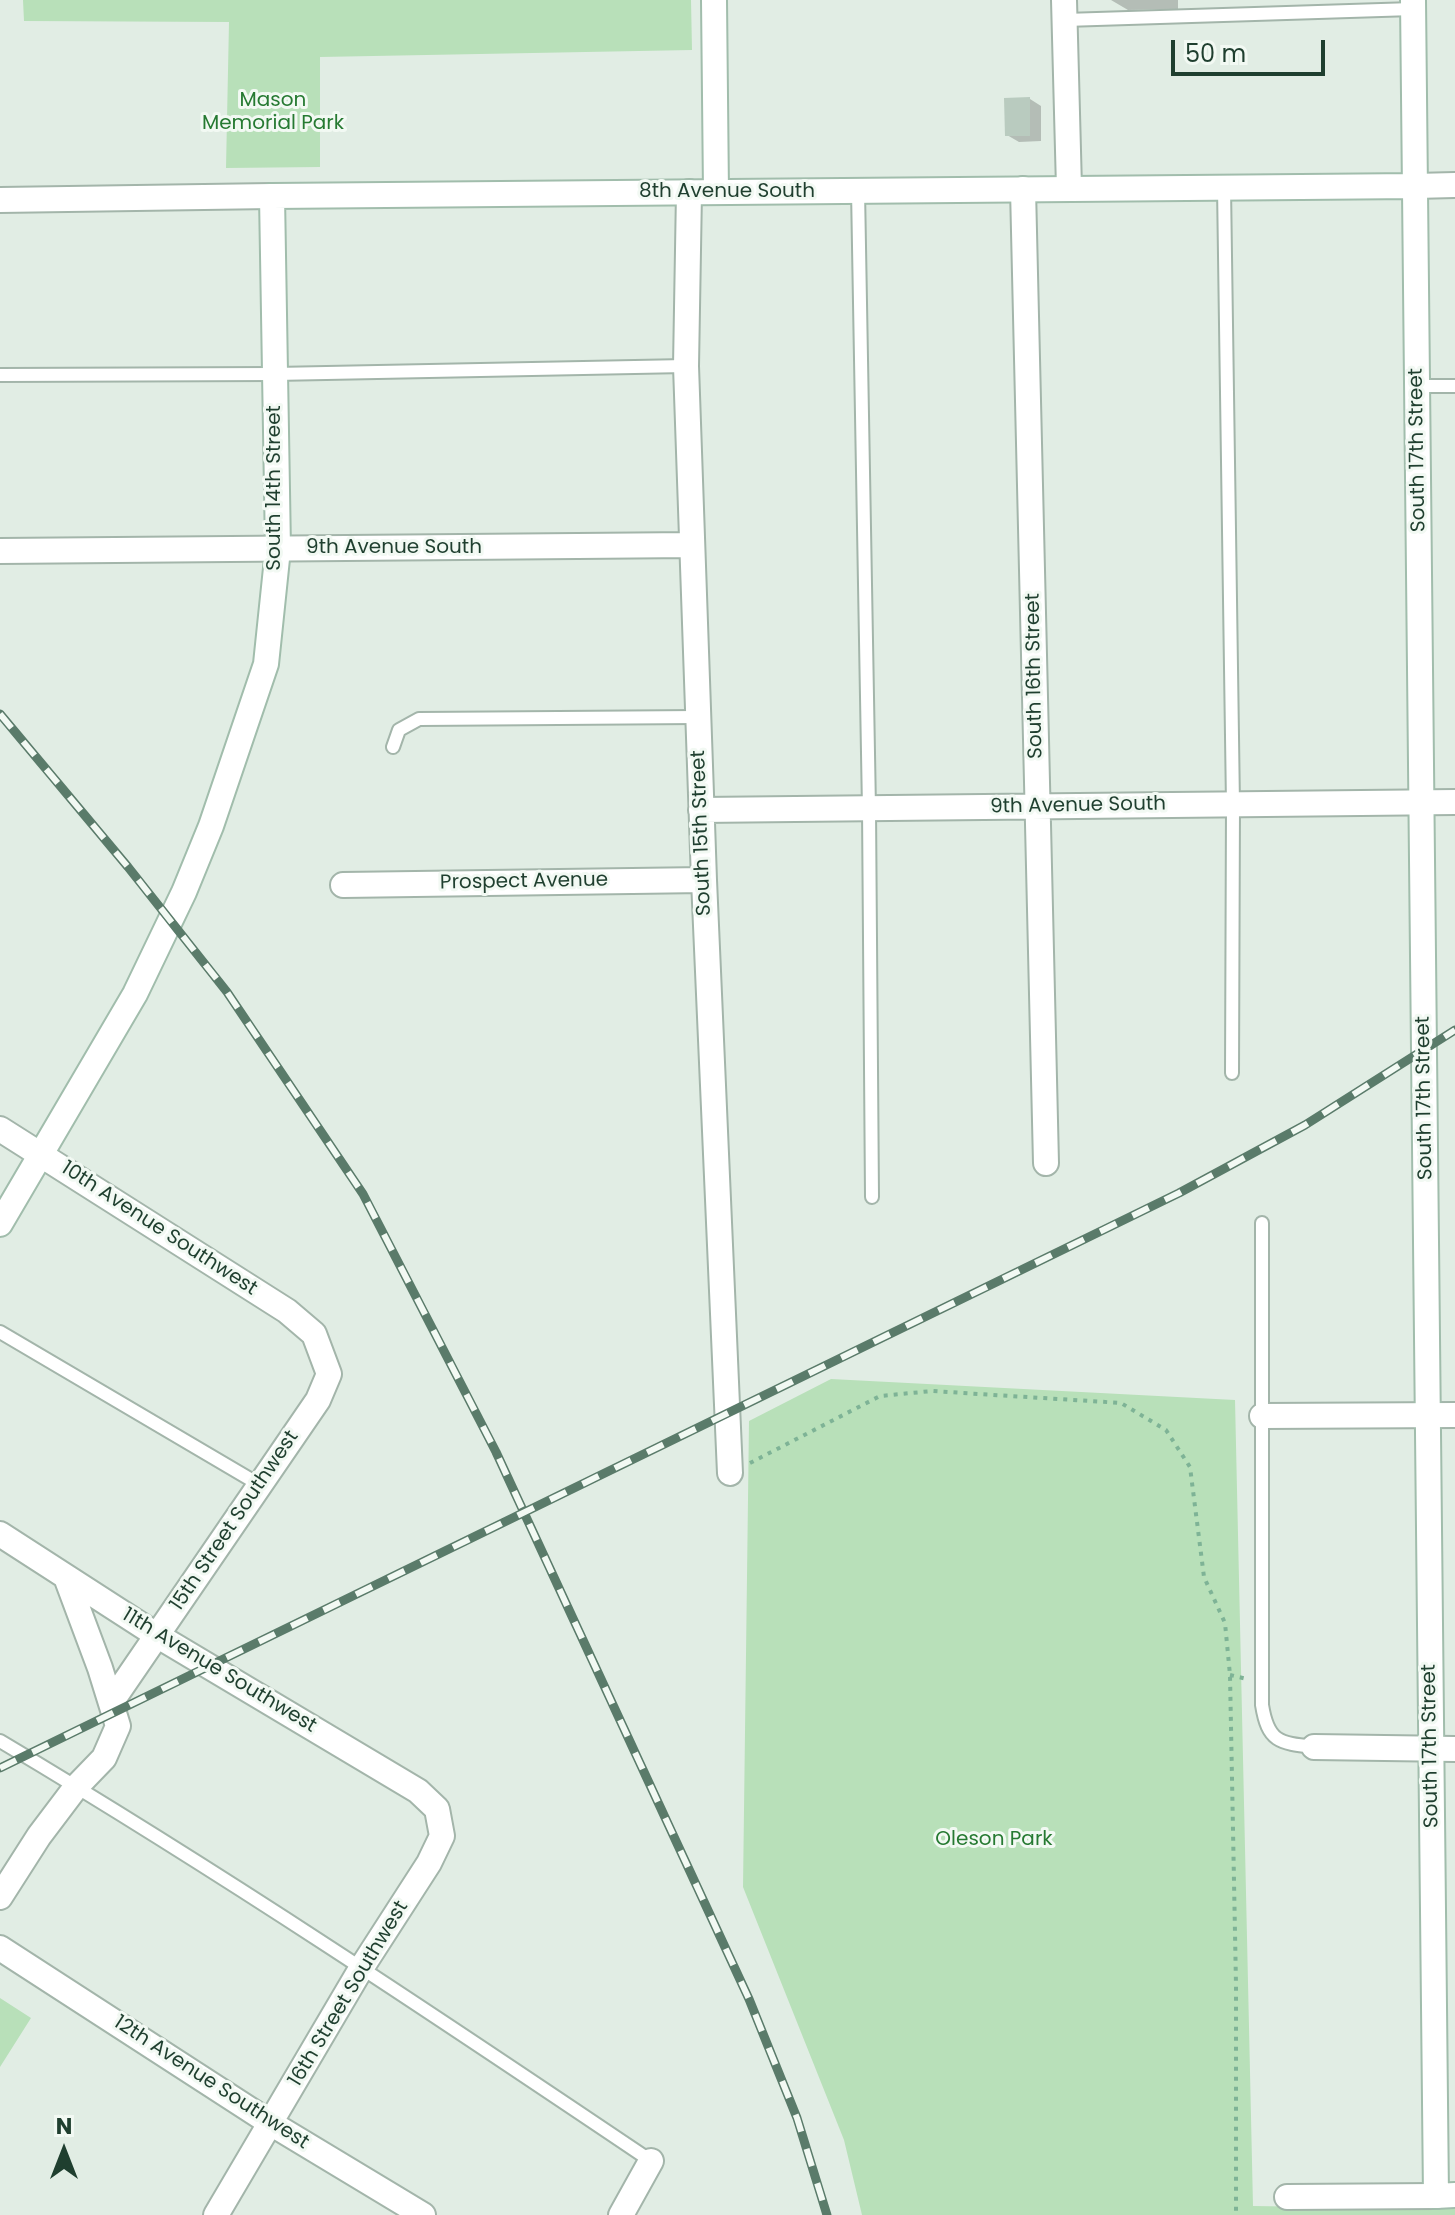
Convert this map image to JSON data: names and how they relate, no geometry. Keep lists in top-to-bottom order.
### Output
{
  "streets": {
    "street": [
      "8th Avenue South",
      "South 17th Street",
      "South 14th Street",
      "9th Avenue South",
      "South 16th Street",
      "South 15th Street",
      "Prospect Avenue",
      "10th Avenue Southwest",
      "15th Street Southwest",
      "11th Avenue Southwest",
      "16th Street Southwest",
      "12th Avenue Southwest"
    ]
  },
  "crossings": [
    ["8th Avenue South", "South 17th Street"],
    ["8th Avenue South", "South 14th Street"],
    ["8th Avenue South", "South 16th Street"],
    ["8th Avenue South", "South 15th Street"],
    ["South 17th Street", "9th Avenue South"],
    ["South 14th Street", "9th Avenue South"],
    ["South 14th Street", "10th Avenue Southwest"],
    ["9th Avenue South", "South 16th Street"],
    ["9th Avenue South", "South 15th Street"],
    ["South 15th Street", "Prospect Avenue"],
    ["10th Avenue Southwest", "15th Street Southwest"],
    ["15th Street Southwest", "11th Avenue Southwest"],
    ["11th Avenue Southwest", "16th Street Southwest"],
    ["16th Street Southwest", "12th Avenue Southwest"]
  ],
  "parks": ["Mason Memorial Park", "Oleson Park"],
  "scale_bar": "50 m",
  "north": "top"
}
